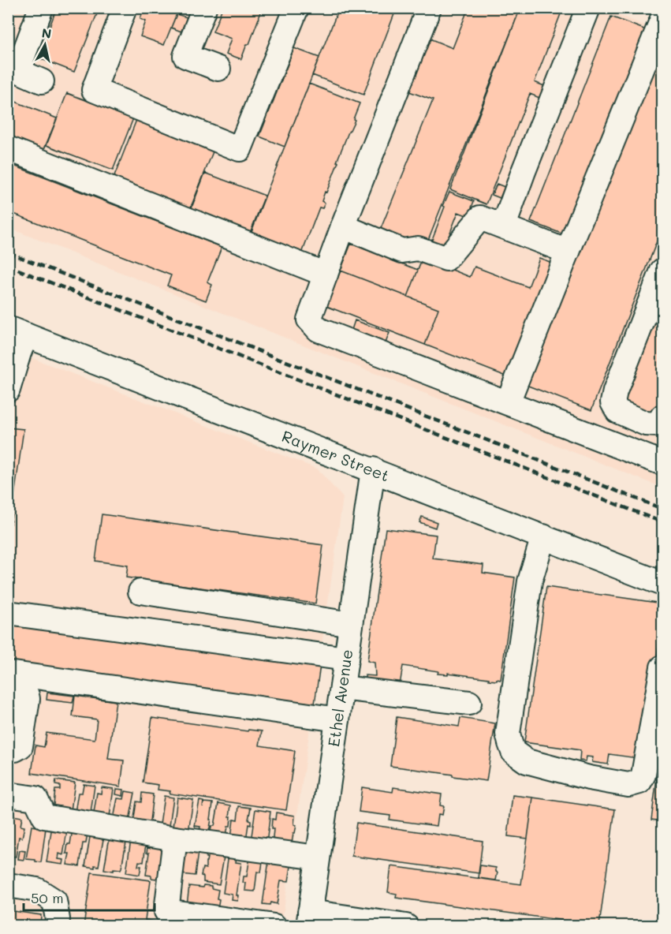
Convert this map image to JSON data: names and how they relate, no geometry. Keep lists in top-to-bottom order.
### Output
{
  "streets": {
    "street": ["Raymer Street", "Ethel Avenue"]
  },
  "crossings": [
    ["Raymer Street", "Ethel Avenue"]
  ],
  "scale_bar": "50 m",
  "north": "top"
}
